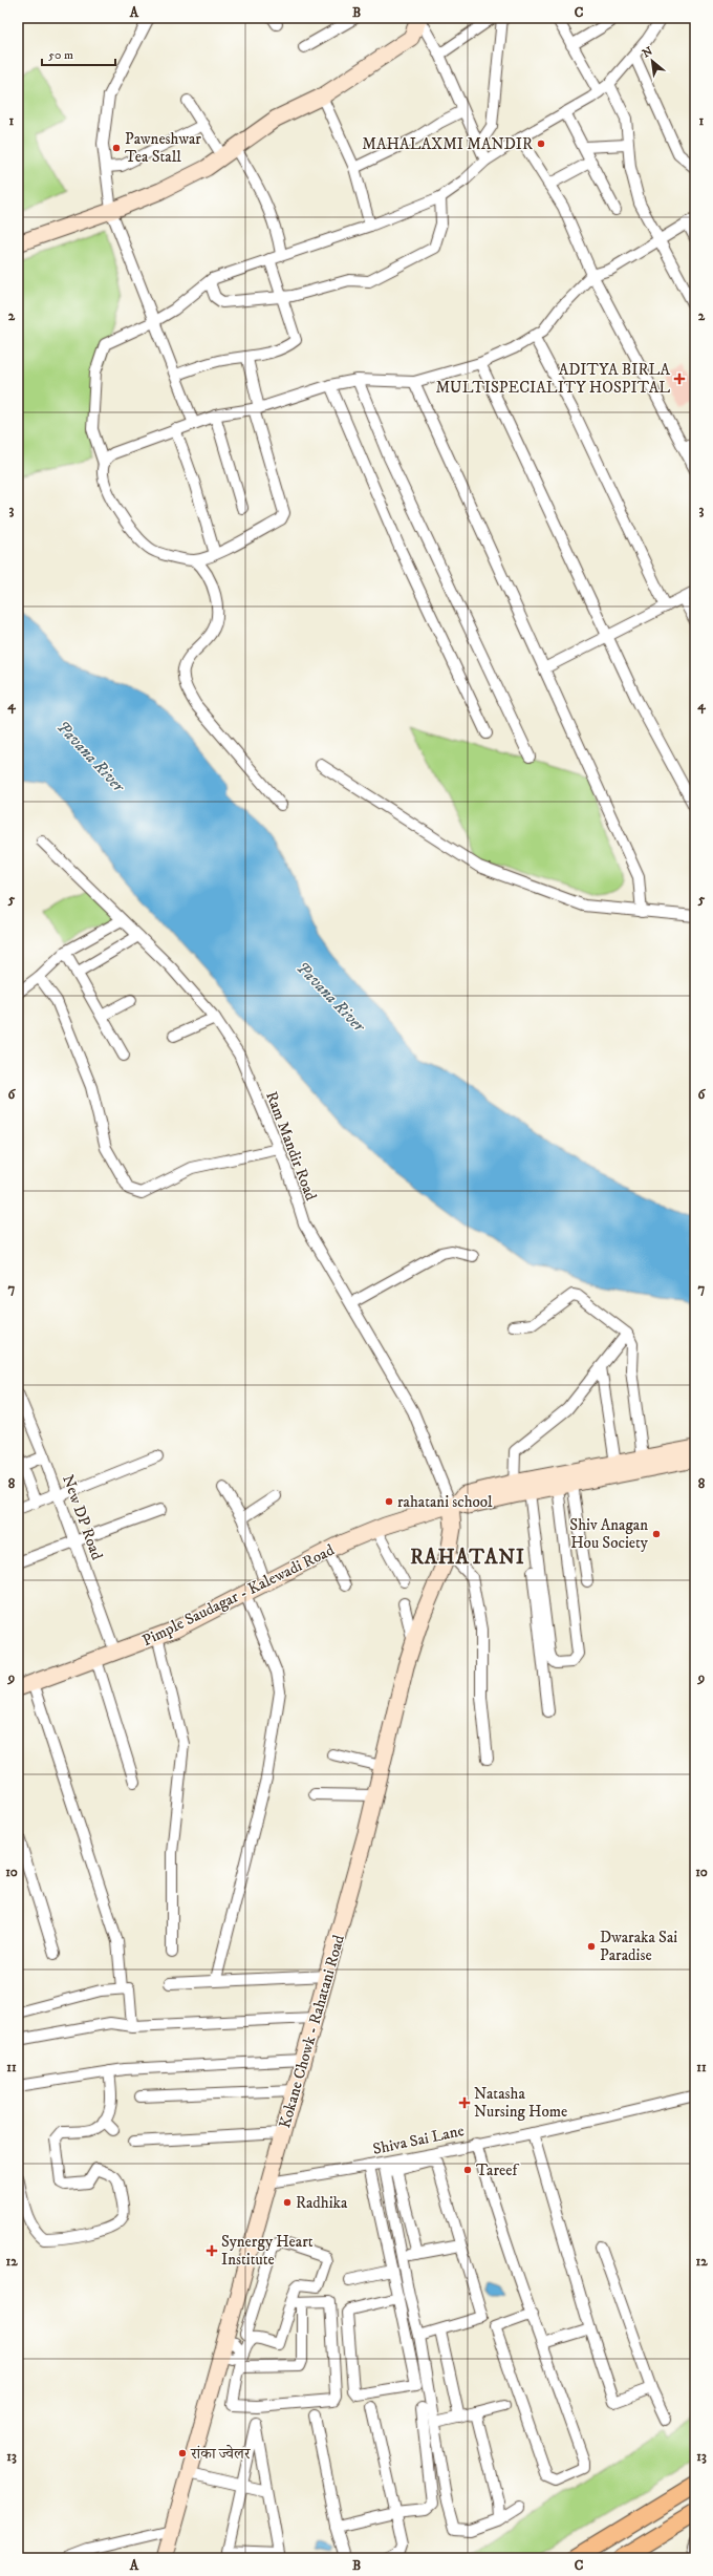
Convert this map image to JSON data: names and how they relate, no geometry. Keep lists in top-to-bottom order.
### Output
{
  "streets": {
    "street": [
      "Ram Mandir Road",
      "New DP Road",
      "Pimple Saudagar - Kalewadi Road",
      "Kokane Chowk - Rahatani Road",
      "Shiva Sai Lane"
    ]
  },
  "crossings": [
    ["Ram Mandir Road", "Pimple Saudagar - Kalewadi Road"],
    ["Ram Mandir Road", "Kokane Chowk - Rahatani Road"],
    ["New DP Road", "Pimple Saudagar - Kalewadi Road"],
    ["Pimple Saudagar - Kalewadi Road", "Kokane Chowk - Rahatani Road"],
    ["Kokane Chowk - Rahatani Road", "Shiva Sai Lane"]
  ],
  "districts": ["RAHATANI"],
  "water": ["Pavana River"],
  "places": {
    "other": [
      "MAHALAXMI MANDIR",
      "Pawneshwar Tea Stall",
      "rahatani school",
      "Shiv Anagan Hou Society",
      "Dwaraka Sai Paradise",
      "Tareef",
      "Radhika",
      "रांका ज्वेलर"
    ],
    "health": ["ADITYA BIRLA MULTISPECIALITY HOSPITAL", "Natasha Nursing Home", "Synergy Heart Institute"]
  },
  "scale_bar": "50 m",
  "north": "top left",
  "grid": {
    "columns": ["A", "B", "C"],
    "rows": [
      "1",
      "2",
      "3",
      "4",
      "5",
      "6",
      "7",
      "8",
      "9",
      "10",
      "11",
      "12",
      "13"
    ]
  }
}
